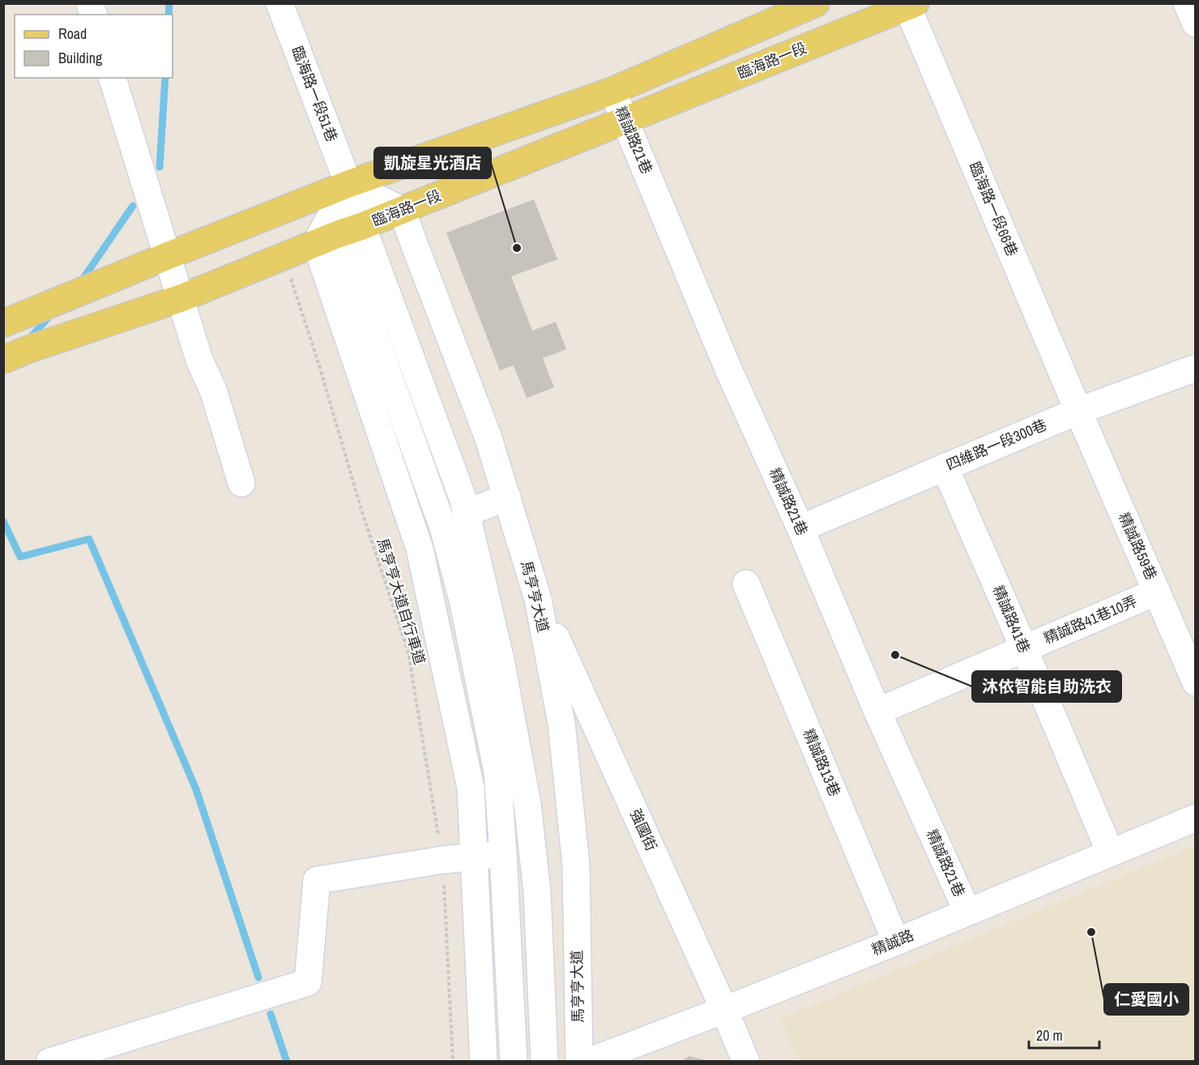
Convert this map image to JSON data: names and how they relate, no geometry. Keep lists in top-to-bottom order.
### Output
{
  "streets": {
    "main road": ["臨海路一段"],
    "street": [
      "臨海路一段51巷",
      "精誠路21巷",
      "臨海路一段66巷",
      "四維路一段300巷",
      "精誠路59巷",
      "馬亨亨大道",
      "精誠路41巷",
      "精誠路41巷10弄",
      "精誠路13巷",
      "強國街",
      "精誠路"
    ],
    "path": ["馬亨亨大道自行車道"]
  },
  "crossings": [
    ["臨海路一段", "精誠路21巷"],
    ["臨海路一段", "臨海路一段66巷"],
    ["臨海路一段", "馬亨亨大道"],
    ["臨海路一段", "馬亨亨大道自行車道"],
    ["精誠路21巷", "四維路一段300巷"],
    ["精誠路21巷", "精誠路41巷10弄"],
    ["精誠路21巷", "精誠路"],
    ["臨海路一段66巷", "四維路一段300巷"],
    ["臨海路一段66巷", "精誠路59巷"],
    ["四維路一段300巷", "精誠路59巷"],
    ["四維路一段300巷", "精誠路41巷"],
    ["精誠路59巷", "精誠路41巷10弄"],
    ["馬亨亨大道", "強國街"],
    ["精誠路41巷", "精誠路41巷10弄"],
    ["精誠路41巷", "精誠路"],
    ["精誠路13巷", "精誠路"],
    ["強國街", "精誠路"]
  ],
  "places": ["凱旋星光酒店", "沐依智能自助洗衣", "仁愛國小"],
  "legend": ["Road", "Building"],
  "scale_bar": "20 m"
}
